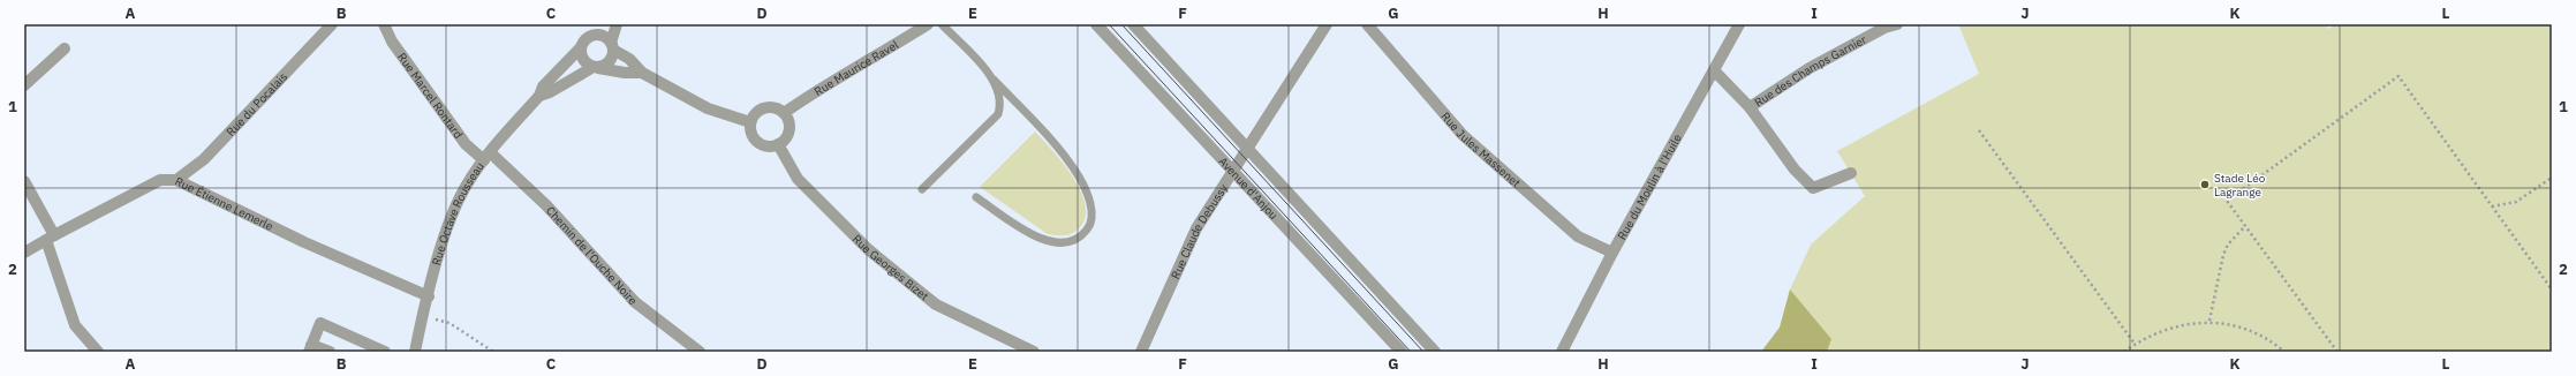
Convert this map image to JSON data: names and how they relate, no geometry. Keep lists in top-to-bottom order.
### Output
{
  "streets": {
    "street": [
      "Rue Maurice Ravel",
      "Rue des Champs Garnier",
      "Rue Marcel Rontard",
      "Rue du Pocalais",
      "Rue Jules Massenet",
      "Rue du Moulin à l'Huile",
      "Avenue d'Anjou",
      "Rue Étienne Lemerle",
      "Rue Octave Rousseau",
      "Rue Claude Debussy",
      "Chemin de l'Ouche Noire",
      "Rue Georges Bizet"
    ]
  },
  "crossings": [
    ["Rue Maurice Ravel", "Rue Georges Bizet"],
    ["Rue des Champs Garnier", "Rue du Moulin à l'Huile"],
    ["Rue Marcel Rontard", "Rue Octave Rousseau"],
    ["Rue Marcel Rontard", "Chemin de l'Ouche Noire"],
    ["Rue du Pocalais", "Rue Étienne Lemerle"],
    ["Rue Jules Massenet", "Rue du Moulin à l'Huile"],
    ["Avenue d'Anjou", "Rue Claude Debussy"],
    ["Rue Étienne Lemerle", "Rue Octave Rousseau"],
    ["Rue Octave Rousseau", "Chemin de l'Ouche Noire"]
  ],
  "places": ["Stade Léo Lagrange"],
  "grid": {
    "columns": [
      "A",
      "B",
      "C",
      "D",
      "E",
      "F",
      "G",
      "H",
      "I",
      "J",
      "K",
      "L"
    ],
    "rows": ["1", "2"]
  }
}
